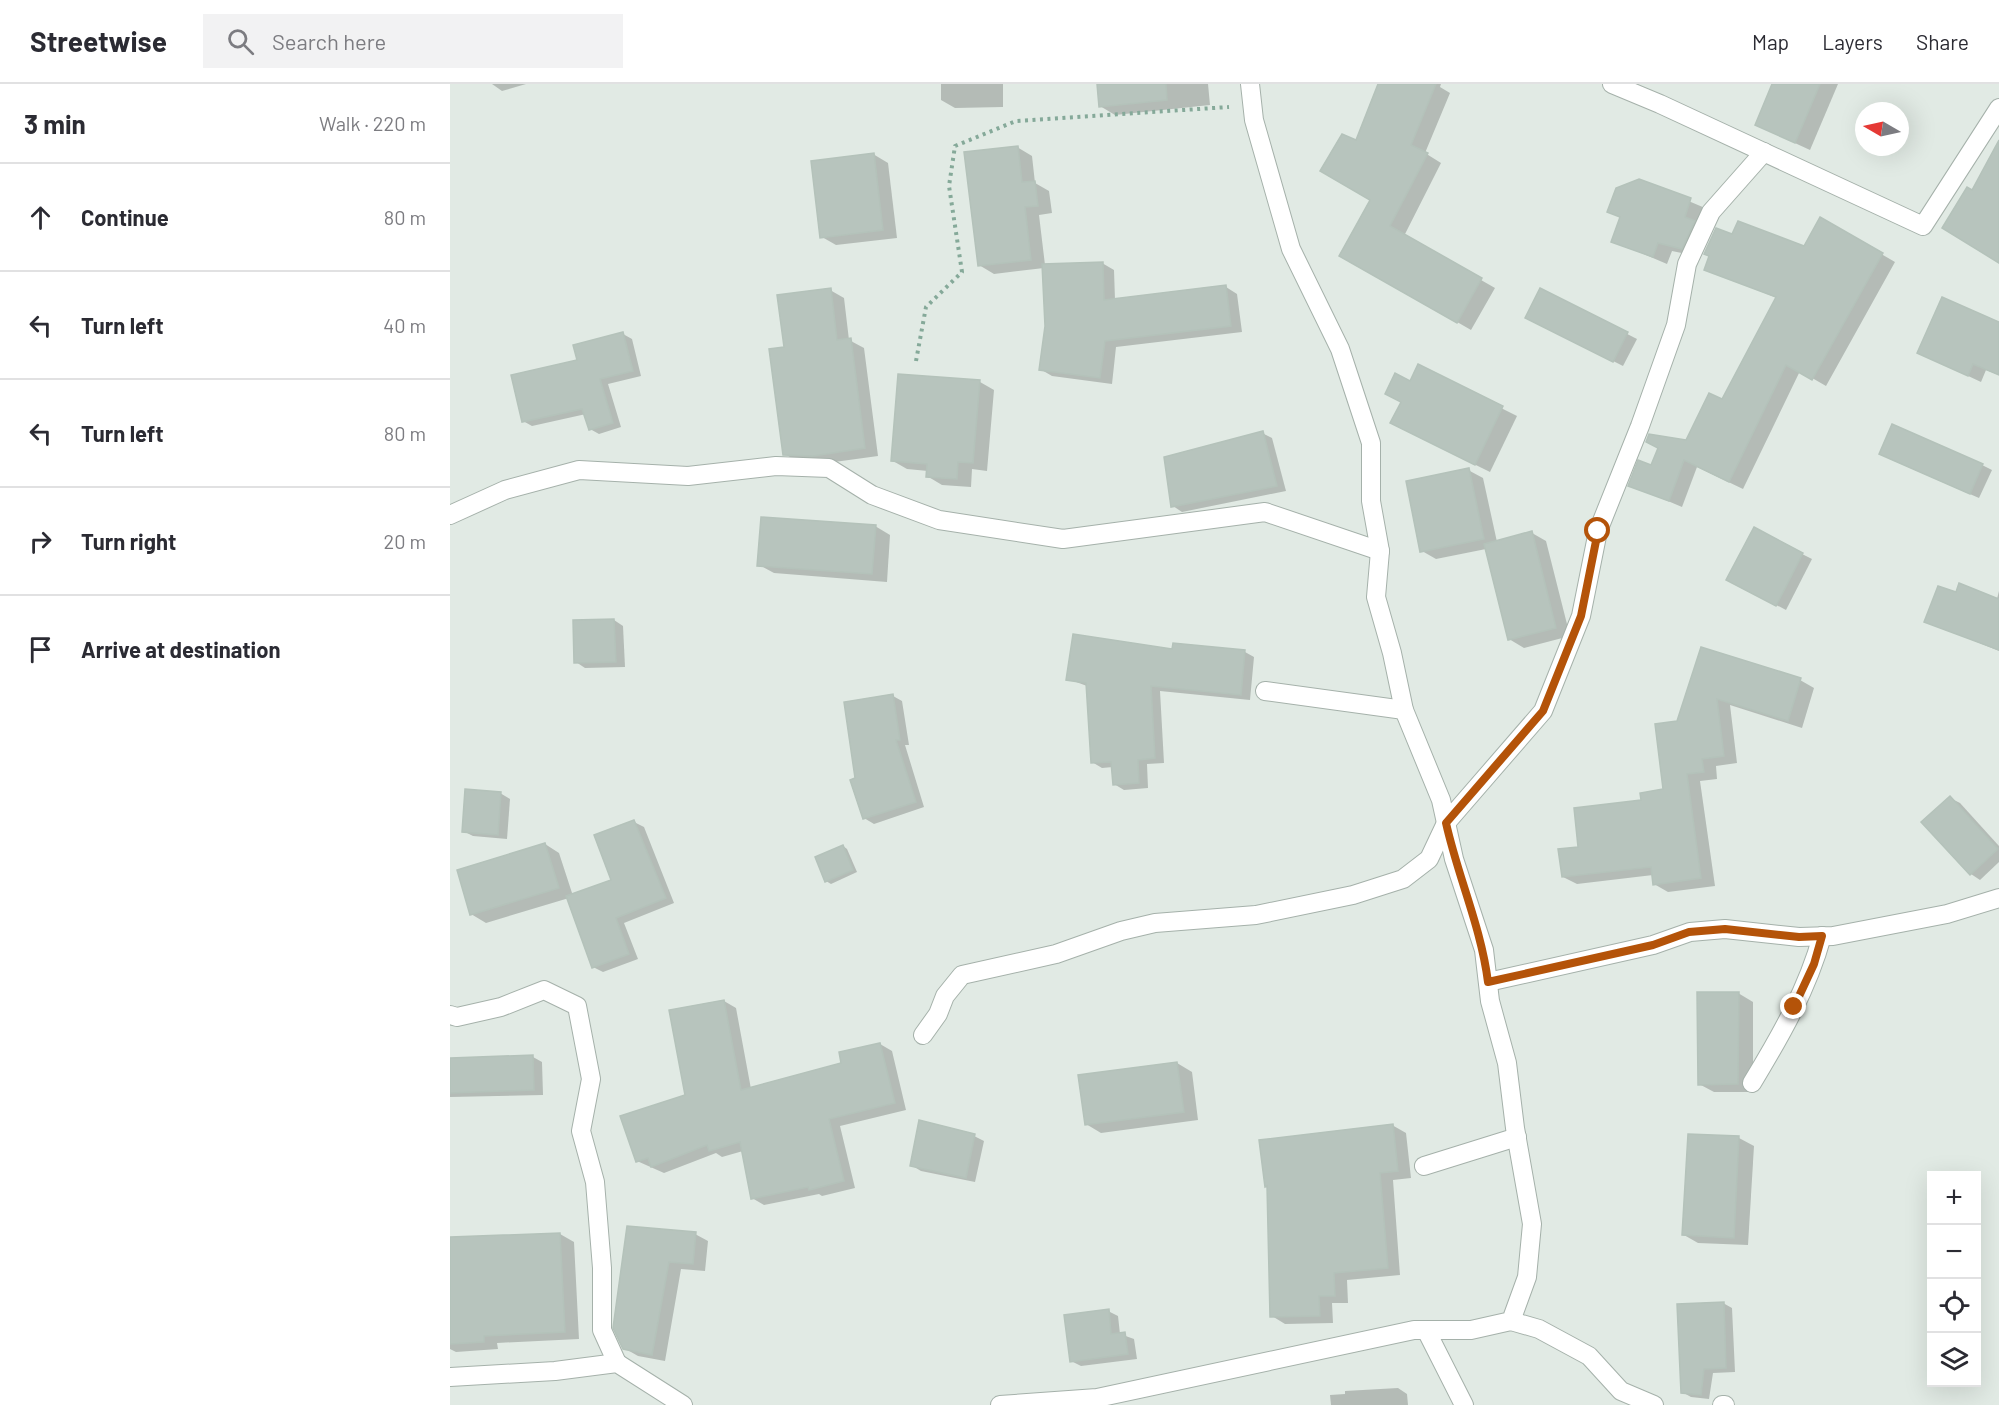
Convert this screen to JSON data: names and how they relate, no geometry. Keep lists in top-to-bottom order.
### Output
{
  "north": "left",
  "page": {
    "header": "Streetwise",
    "search": "Search here",
    "nav": ["Map", "Layers", "Share"],
    "heading": ["3 min", "Walk · 220 m"],
    "list": [
      ["Continue", "80 m"],
      ["Turn left", "40 m"],
      ["Turn left", "80 m"],
      ["Turn right", "20 m"],
      "Arrive at destination"
    ],
    "map_buttons": ["+", "−"]
  }
}
